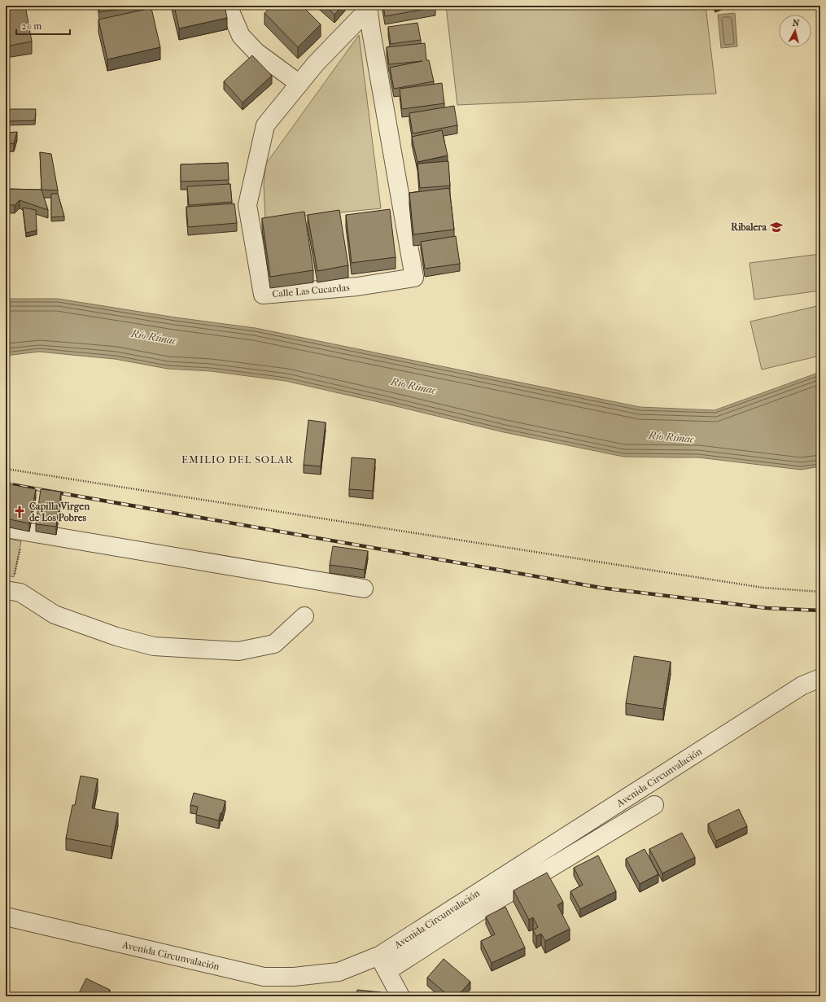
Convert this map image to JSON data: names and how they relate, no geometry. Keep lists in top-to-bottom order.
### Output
{
  "streets": {
    "street": ["Calle Las Cucardas", "Avenida Circunvalación"]
  },
  "districts": ["EMILIO DEL SOLAR"],
  "water": ["Río Rímac"],
  "places": {
    "school or university": ["Ribalera"],
    "church": ["Capilla Virgen de Los Pobres"]
  },
  "scale_bar": "20 m",
  "north": "top"
}
